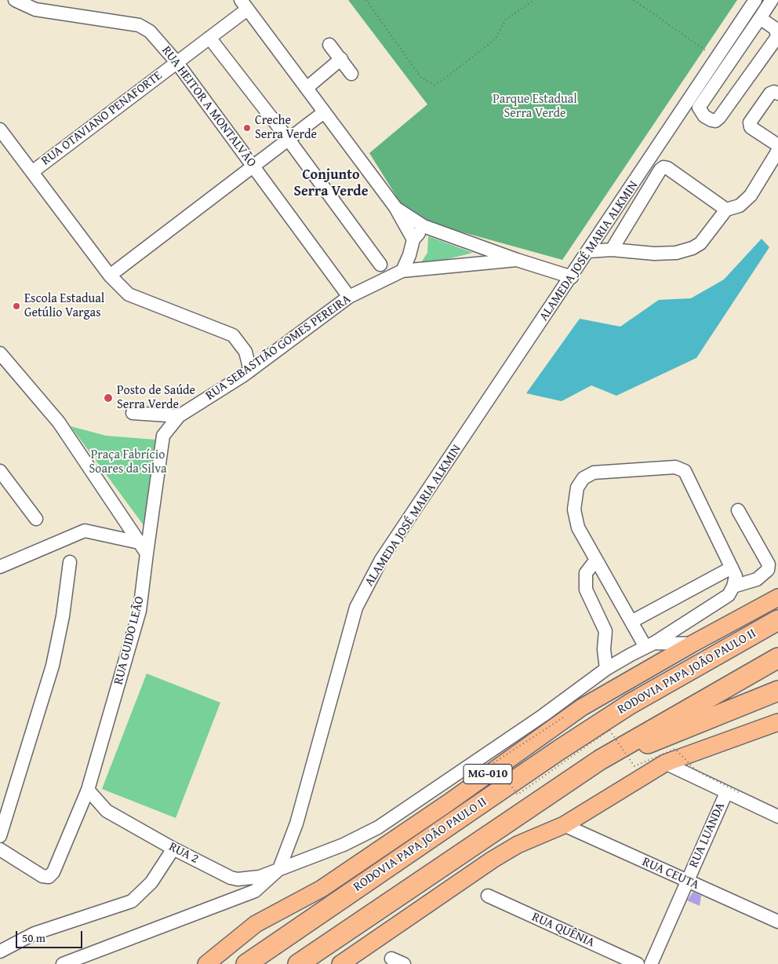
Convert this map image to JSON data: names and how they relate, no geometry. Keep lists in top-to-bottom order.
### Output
{
  "streets": {
    "highway": ["RODOVIA PAPA JOÃO PAULO II", "MG-010"],
    "street": [
      "RUA HEITOR A MONTALVÃO",
      "RUA OTAVIANO PENAFORTE",
      "ALAMEDA JOSÉ MARIA ALKMIN",
      "RUA SEBASTIÃO GOMES PEREIRA",
      "RUA GUIDO LEÃO",
      "RUA LUANDA",
      "RUA 2",
      "RUA CEUTA",
      "RUA QUÊNIA"
    ]
  },
  "crossings": [
    ["RUA HEITOR A MONTALVÃO", "RUA OTAVIANO PENAFORTE"],
    ["RUA HEITOR A MONTALVÃO", "RUA SEBASTIÃO GOMES PEREIRA"],
    ["RUA SEBASTIÃO GOMES PEREIRA", "RUA GUIDO LEÃO"],
    ["RUA GUIDO LEÃO", "RUA 2"],
    ["RUA LUANDA", "RUA CEUTA"]
  ],
  "districts": ["Conjunto Serra Verde"],
  "parks": ["Parque Estadual Serra Verde", "Praça Fabrício Soares da Silva"],
  "places": ["Creche Serra Verde", "Escola Estadual Getúlio Vargas", "Posto de Saúde Serra Verde"],
  "scale_bar": "50 m"
}
